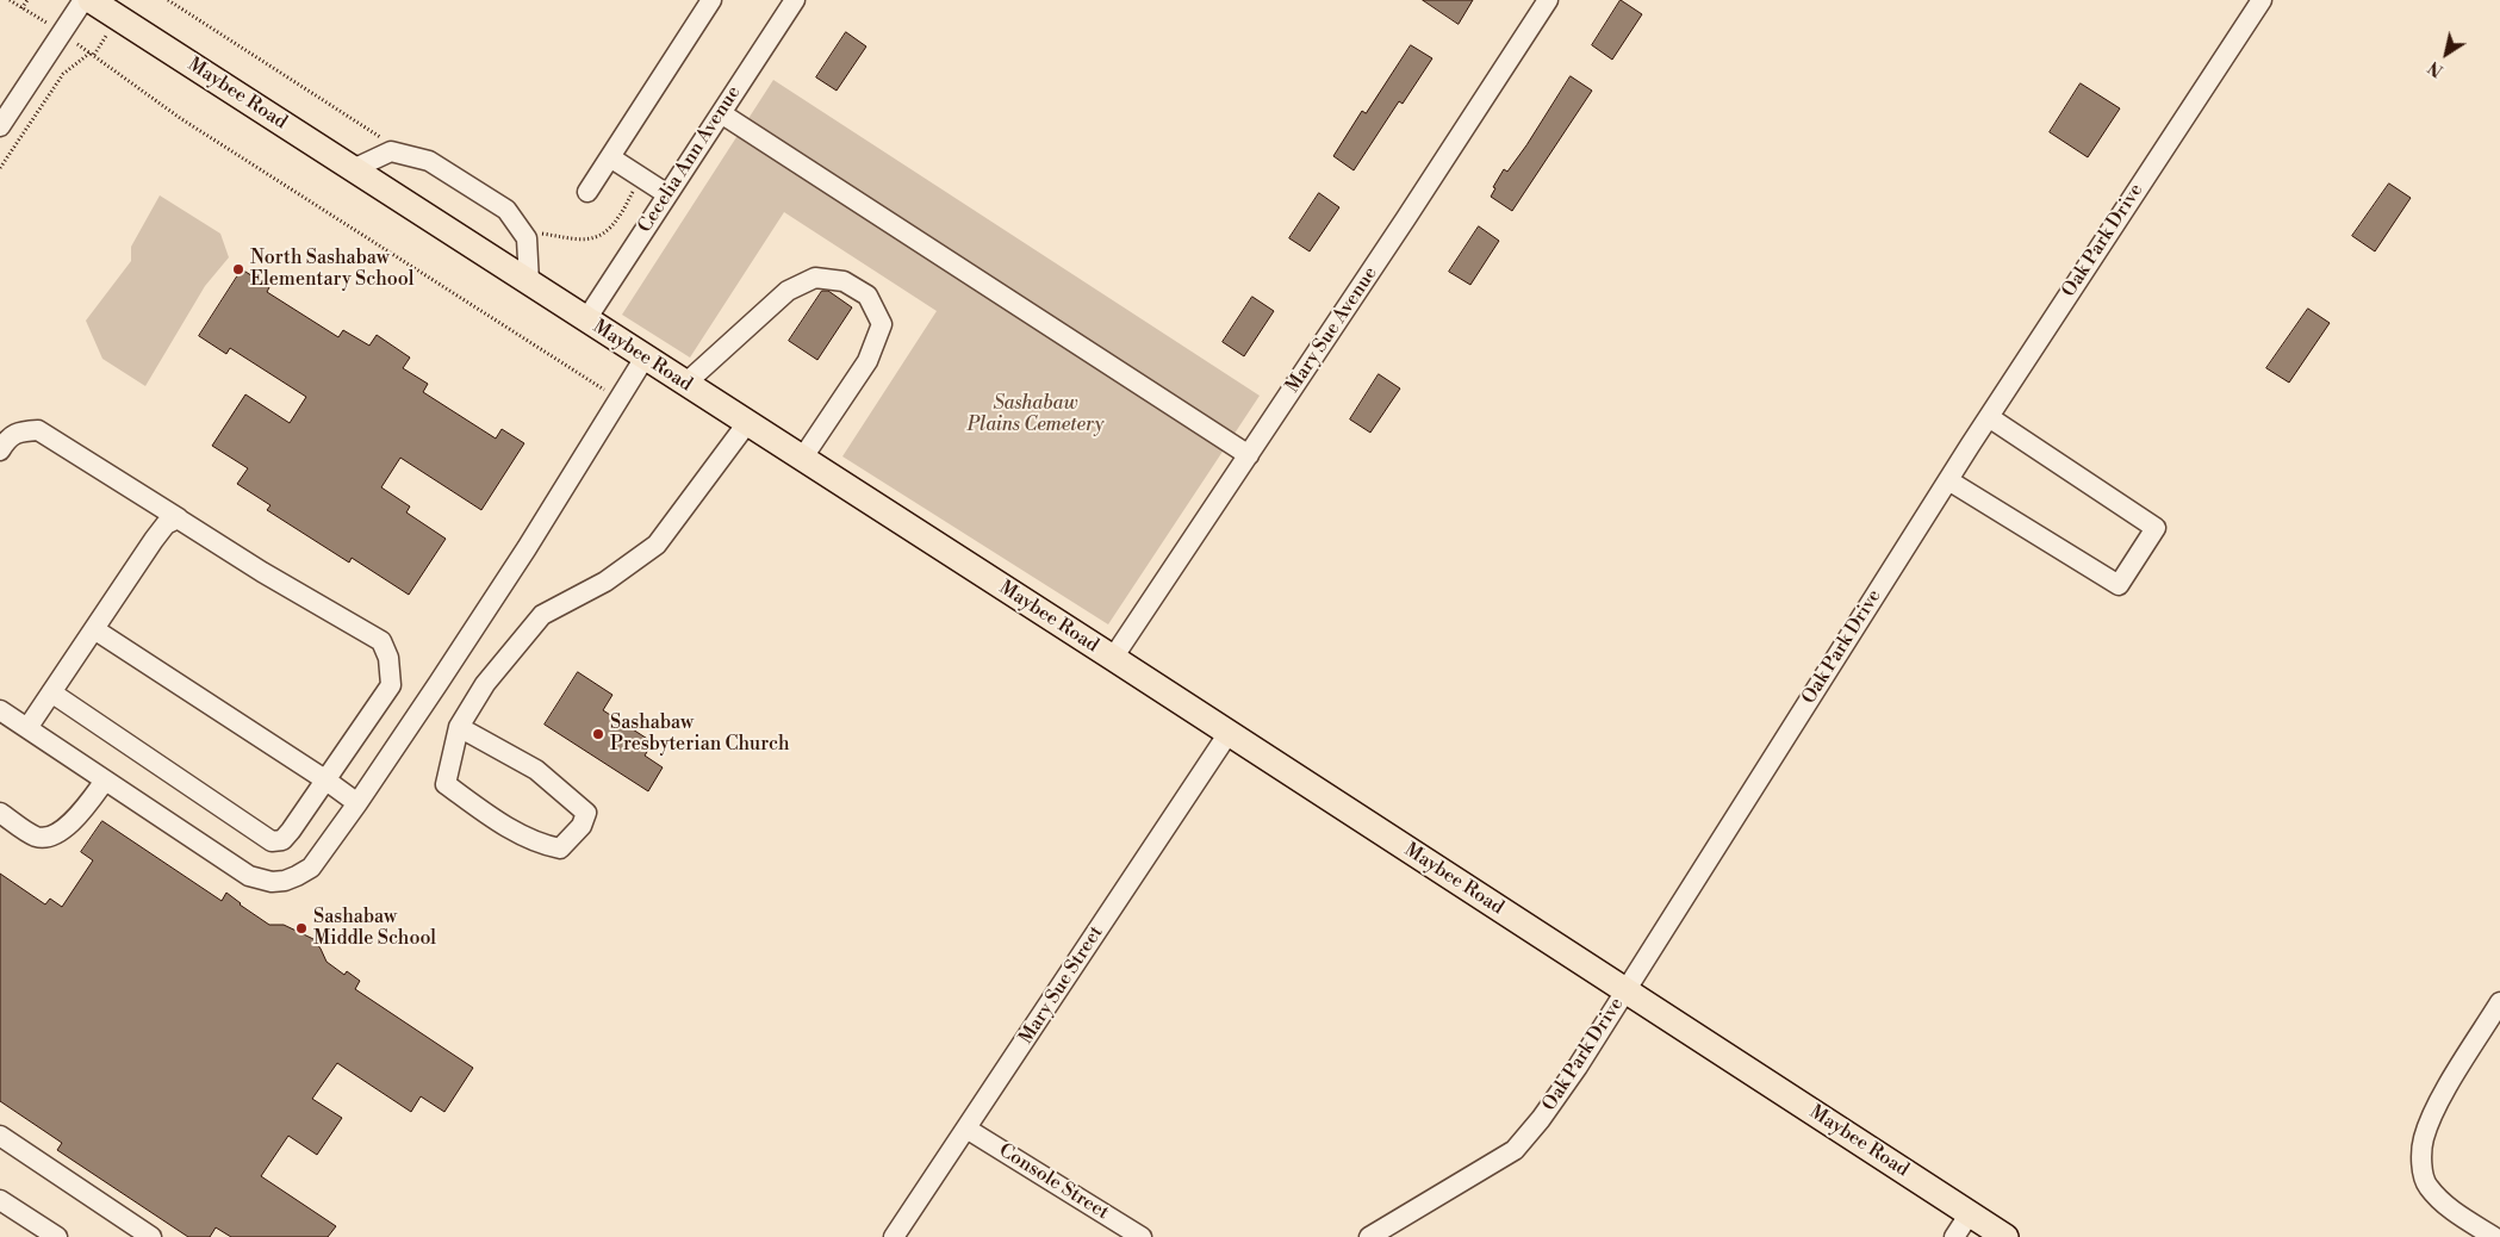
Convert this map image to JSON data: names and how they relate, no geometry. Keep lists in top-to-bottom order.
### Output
{
  "streets": {
    "main road": ["Maybee Road"],
    "street": [
      "Cecelia Ann Avenue",
      "Oak Park Drive",
      "Mary Sue Avenue",
      "Mary Sue Street",
      "Console Street"
    ]
  },
  "crossings": [
    ["Maybee Road", "Cecelia Ann Avenue"],
    ["Maybee Road", "Oak Park Drive"],
    ["Maybee Road", "Mary Sue Avenue"],
    ["Maybee Road", "Mary Sue Street"],
    ["Mary Sue Street", "Console Street"]
  ],
  "parks": ["Sashabaw Plains Cemetery"],
  "places": ["North Sashabaw Elementary School", "Sashabaw Presbyterian Church", "Sashabaw Middle School"],
  "north": "bottom left"
}
